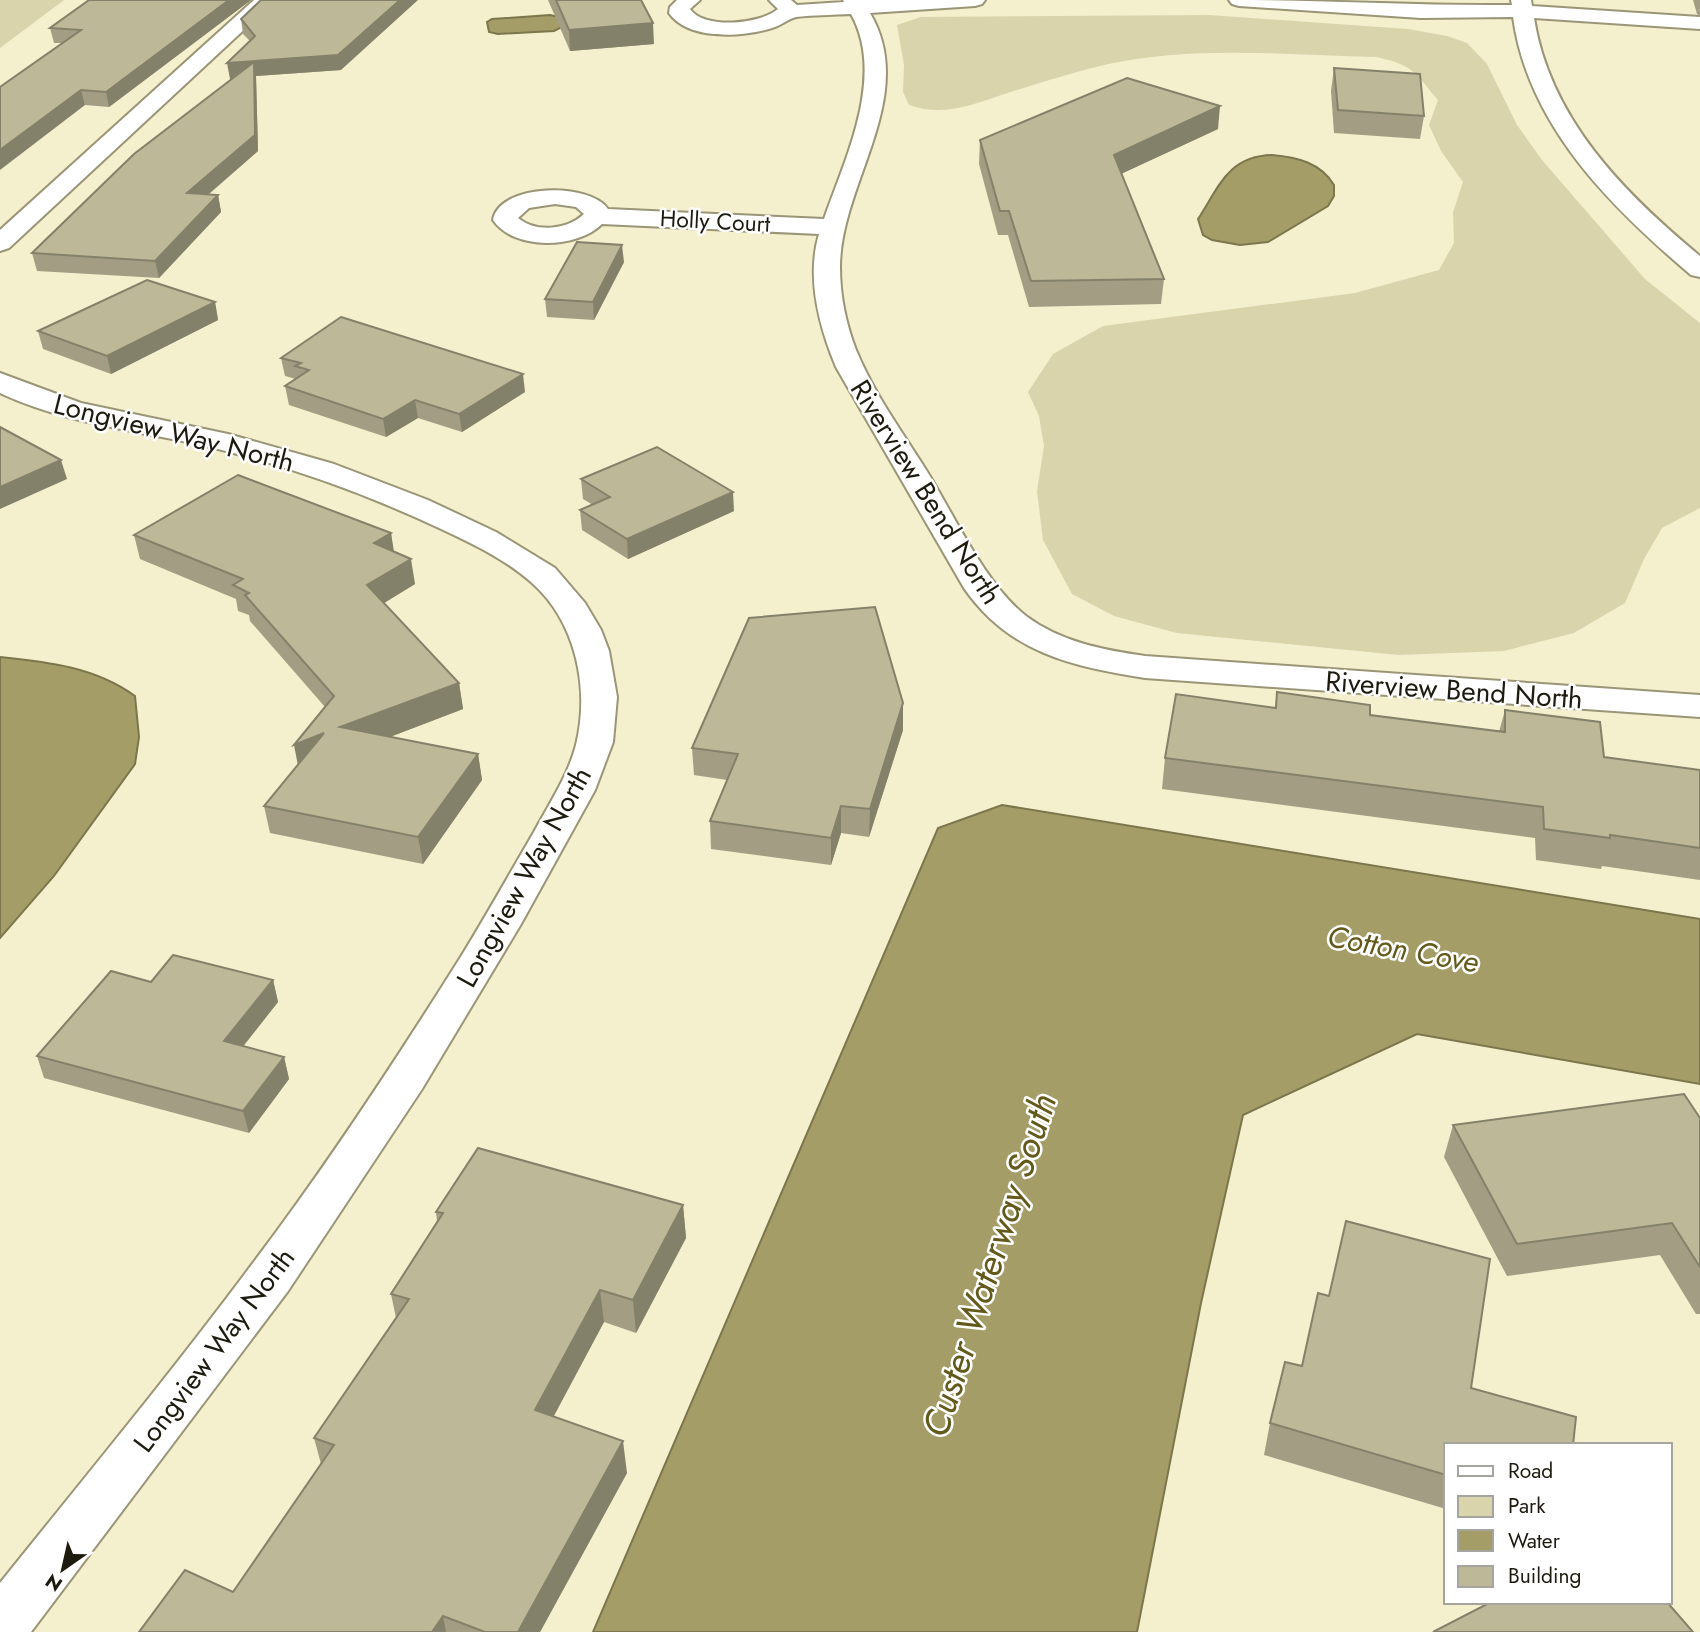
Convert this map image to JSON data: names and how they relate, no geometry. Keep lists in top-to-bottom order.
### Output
{
  "streets": {
    "street": ["Holly Court", "Longview Way North", "Riverview Bend North"]
  },
  "crossings": [
    ["Holly Court", "Riverview Bend North"]
  ],
  "water": ["Cotton Cove", "Custer Waterway South"],
  "legend": [
    "Road",
    "Park",
    "Water",
    "Building"
  ],
  "north": "bottom left"
}
